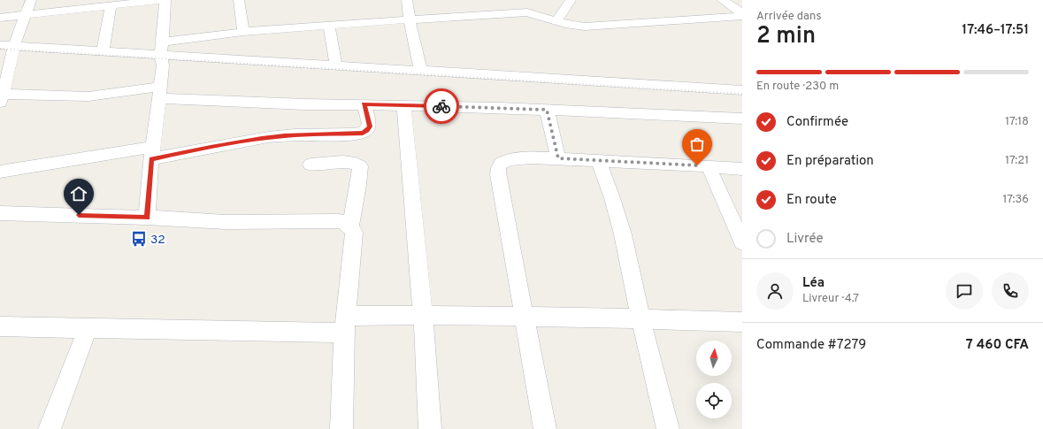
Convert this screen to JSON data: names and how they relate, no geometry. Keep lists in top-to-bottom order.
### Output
{
  "places": {
    "bus stop": ["32"]
  },
  "north": "top",
  "page": {
    "heading": ["2 min", "Arrivée dans", "17:46–17:51"],
    "panel": [
      "Léa",
      "Livreur · 4.7",
      "Commande #7279",
      "7 460 CFA"
    ],
    "bar": "En route · 230 m",
    "list": [
      ["Confirmée", "17:18"],
      ["En préparation", "17:21"],
      ["En route", "17:36"],
      "Livrée"
    ]
  }
}
